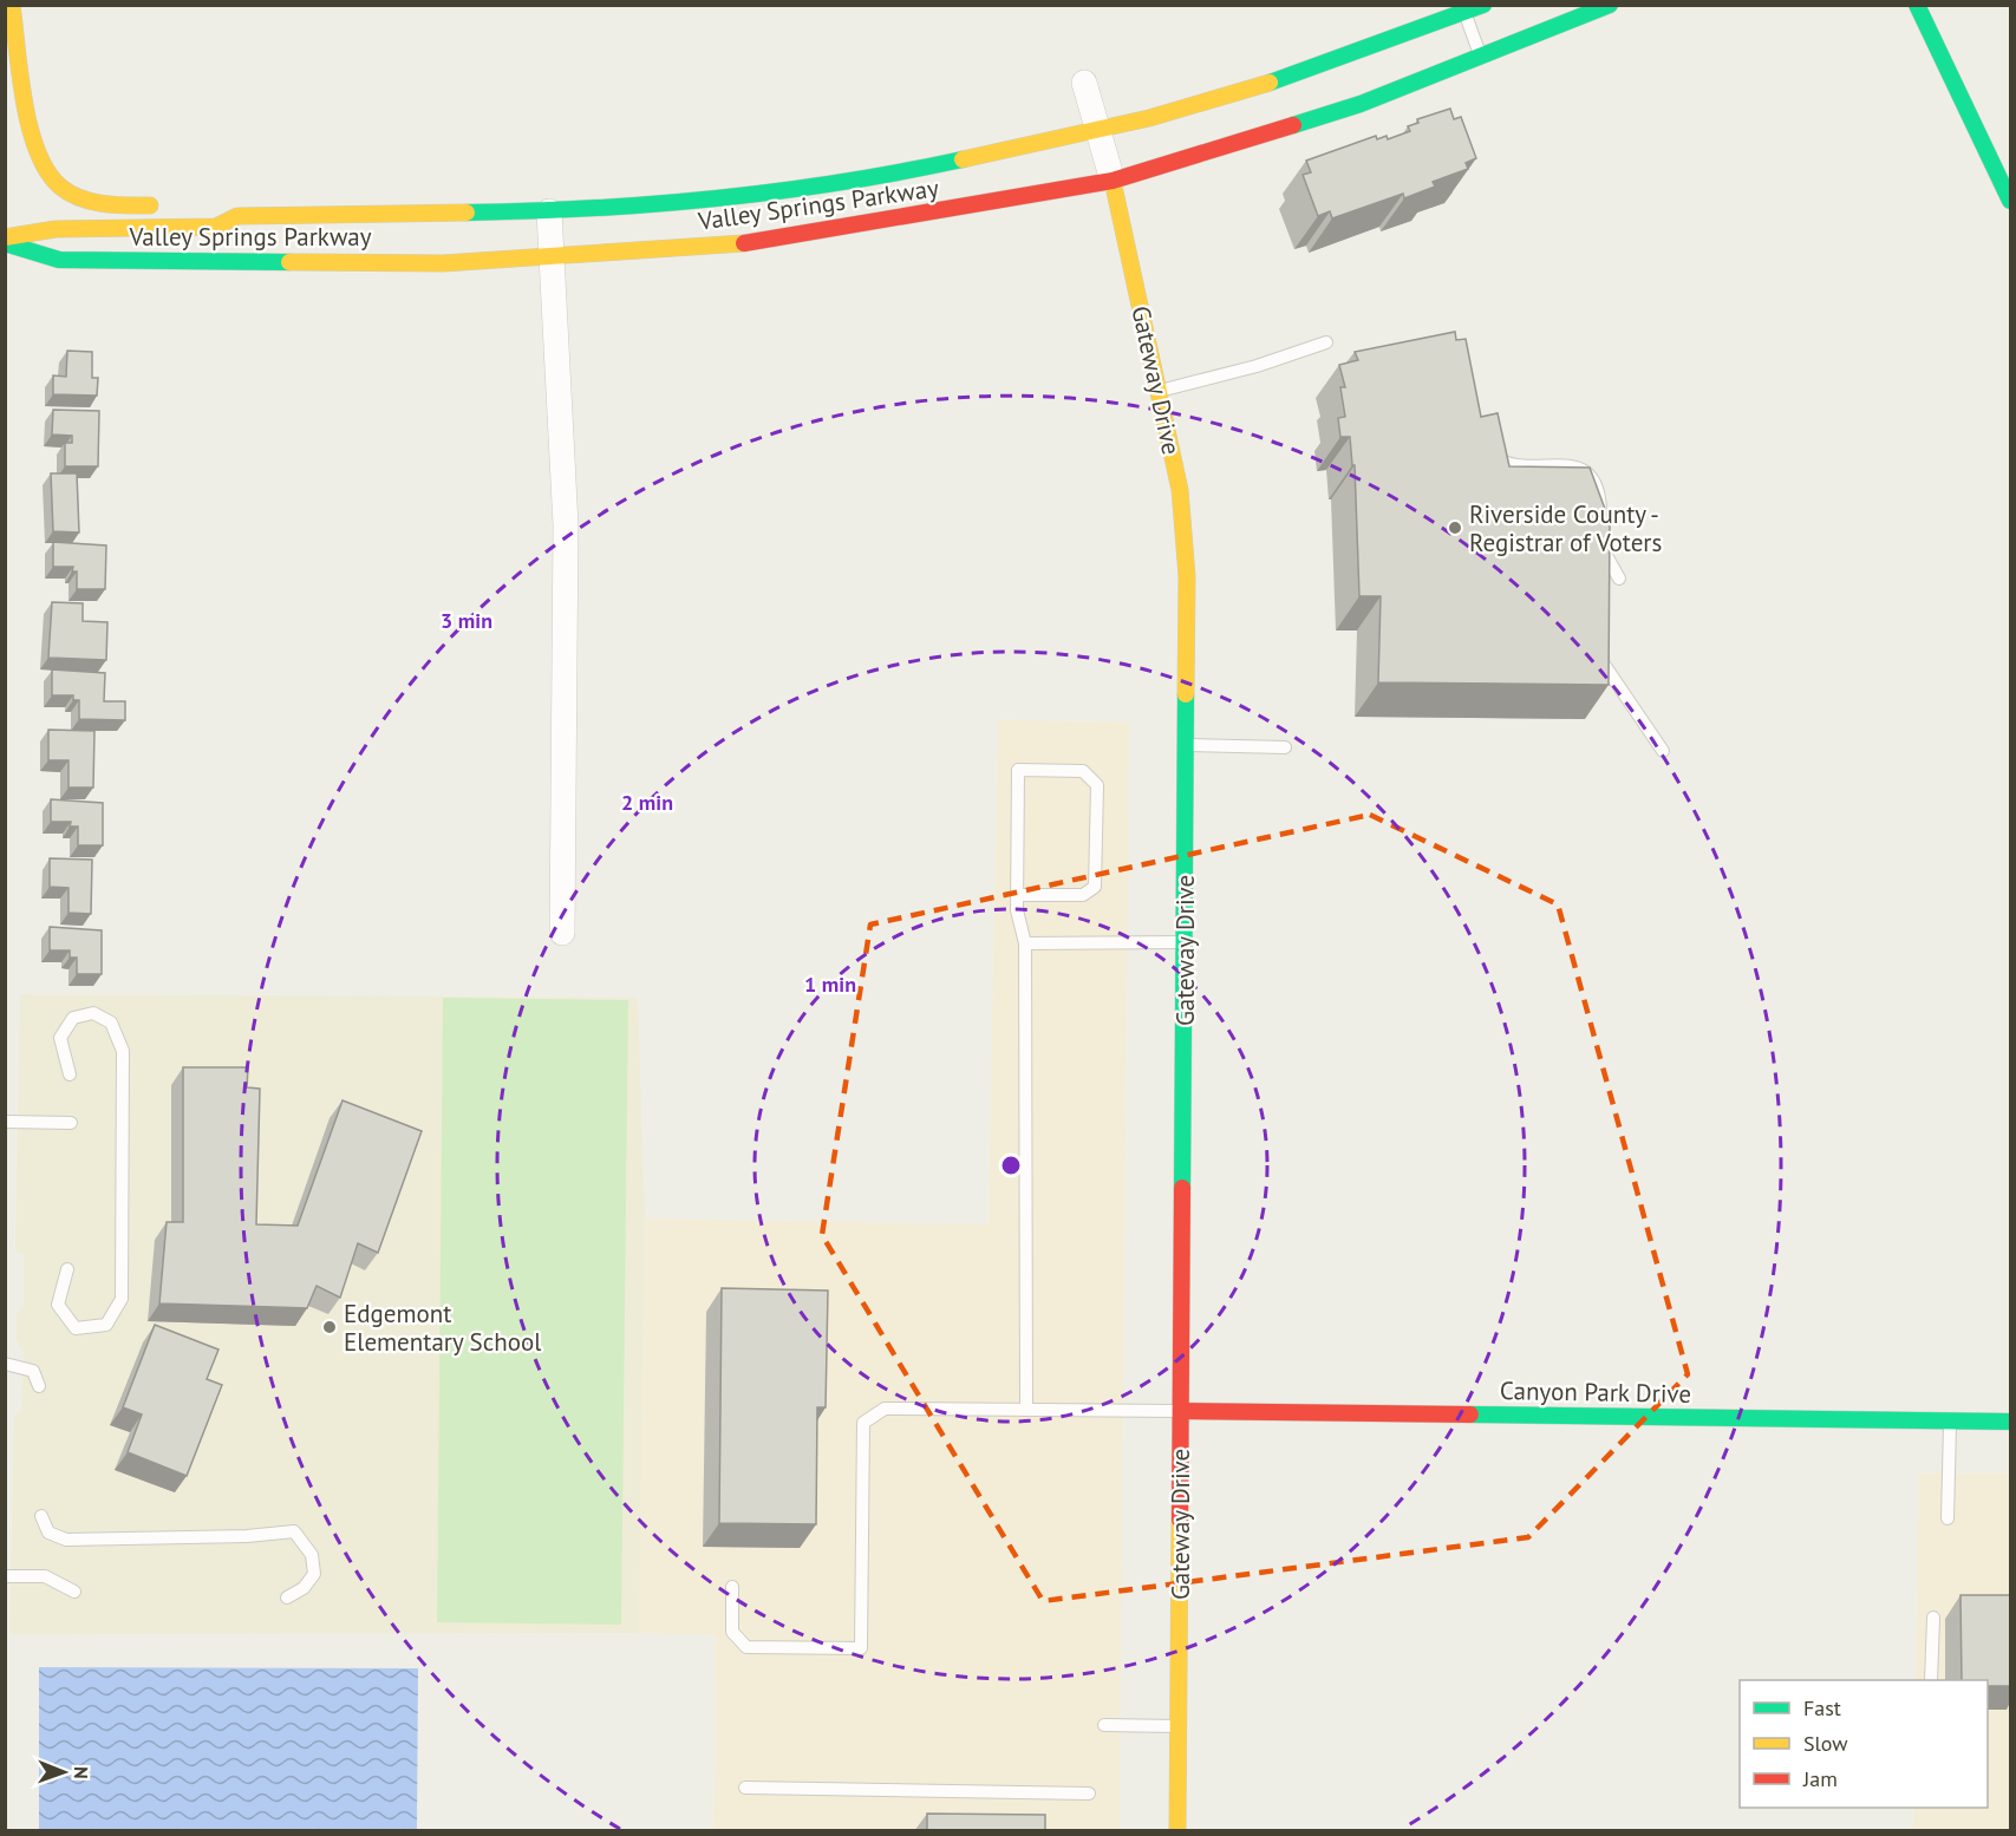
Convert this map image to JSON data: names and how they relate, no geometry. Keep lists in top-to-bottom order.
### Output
{
  "streets": {
    "street": ["Valley Springs Parkway", "Gateway Drive", "Canyon Park Drive"]
  },
  "crossings": [
    ["Valley Springs Parkway", "Gateway Drive"],
    ["Gateway Drive", "Canyon Park Drive"]
  ],
  "places": ["Riverside County - Registrar of Voters", "Edgemont Elementary School"],
  "legend": ["Fast", "Slow", "Jam"],
  "north": "right",
  "rings": ["3 min", "2 min", "1 min"]
}
